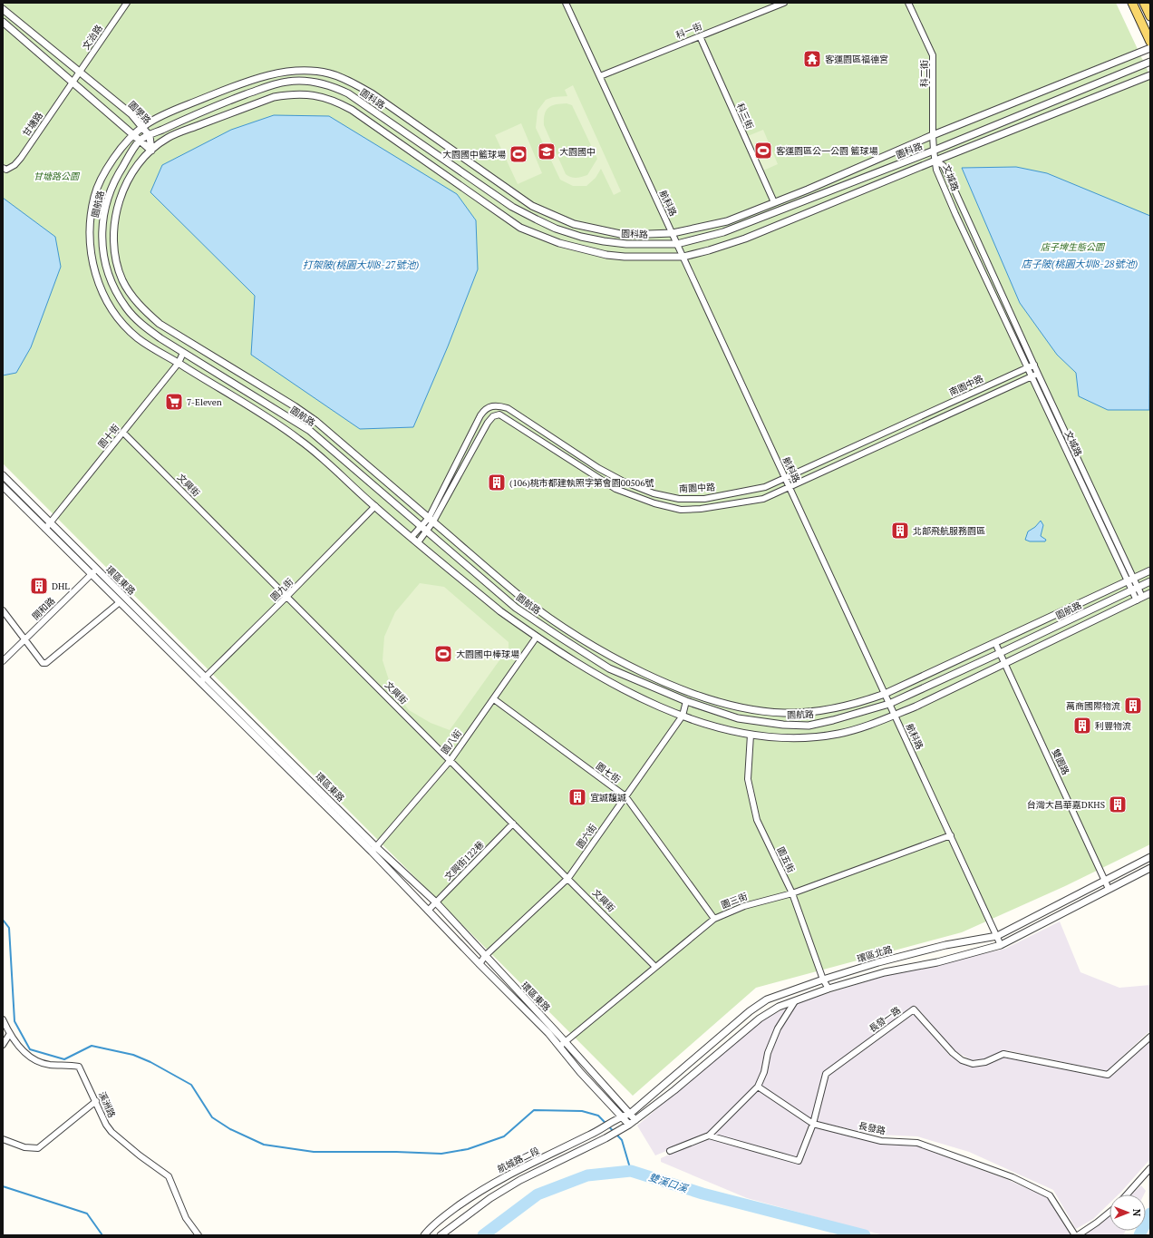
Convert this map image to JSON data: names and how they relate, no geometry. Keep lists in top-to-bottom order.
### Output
{
  "streets": {
    "street": [
      "科一街",
      "文治路",
      "科二街",
      "園科路",
      "園學路",
      "科三街",
      "甘塘路",
      "文城路",
      "航科路",
      "園航路",
      "南園中路",
      "園十街",
      "文興街",
      "環區東路",
      "園九街",
      "開和路",
      "園八街",
      "雙園路",
      "園七街",
      "園六街",
      "園五街",
      "文興街122巷",
      "園三街",
      "環區北路",
      "長發一路",
      "溪洲路",
      "長發路",
      "航城路二段"
    ]
  },
  "crossings": [
    ["科一街", "科三街"],
    ["科一街", "航科路"],
    ["文治路", "園學路"],
    ["文治路", "甘塘路"],
    ["科二街", "園科路"],
    ["科二街", "文城路"],
    ["園科路", "園學路"],
    ["園科路", "航科路"],
    ["園科路", "園航路"],
    ["文城路", "園航路"],
    ["文城路", "南園中路"],
    ["航科路", "園航路"],
    ["航科路", "南園中路"],
    ["航科路", "園三街"],
    ["航科路", "環區北路"],
    ["園航路", "南園中路"],
    ["園航路", "園十街"],
    ["園航路", "雙園路"],
    ["園航路", "園六街"],
    ["園十街", "文興街"],
    ["園十街", "環區東路"],
    ["文興街", "園九街"],
    ["文興街", "園八街"],
    ["文興街", "園六街"],
    ["文興街", "文興街122巷"],
    ["文興街", "園三街"],
    ["環區東路", "園九街"],
    ["環區東路", "開和路"],
    ["環區東路", "園八街"],
    ["環區東路", "園六街"],
    ["環區東路", "文興街122巷"],
    ["環區東路", "園三街"],
    ["環區東路", "環區北路"],
    ["環區東路", "航城路二段"],
    ["園八街", "園七街"],
    ["雙園路", "環區北路"],
    ["園七街", "園六街"],
    ["園七街", "園三街"],
    ["園五街", "園三街"],
    ["園五街", "環區北路"],
    ["環區北路", "航城路二段"],
    ["長發一路", "長發路"]
  ],
  "water": ["店子陂(桃園大圳8-28號池)", "打架陂(桃園大圳8-27號池)", "雙溪口溪"],
  "parks": ["甘塘路公園", "店子埤生態公園"],
  "places": {
    "temple": ["客運園區福德宮"],
    "sports": ["客運園區公一公園 籃球場", "大園國中籃球場", "大園國中棒球場"],
    "school or university": ["大園國中"],
    "supermarket": ["7-Eleven"],
    "building": [
      "(106)桃市都建執照字第會園00506號",
      "北部飛航服務園區",
      "DHL",
      "萬商國際物流",
      "利豐物流",
      "宜誠馥誠",
      "台灣大昌華嘉DKHS"
    ]
  },
  "north": "right"
}
